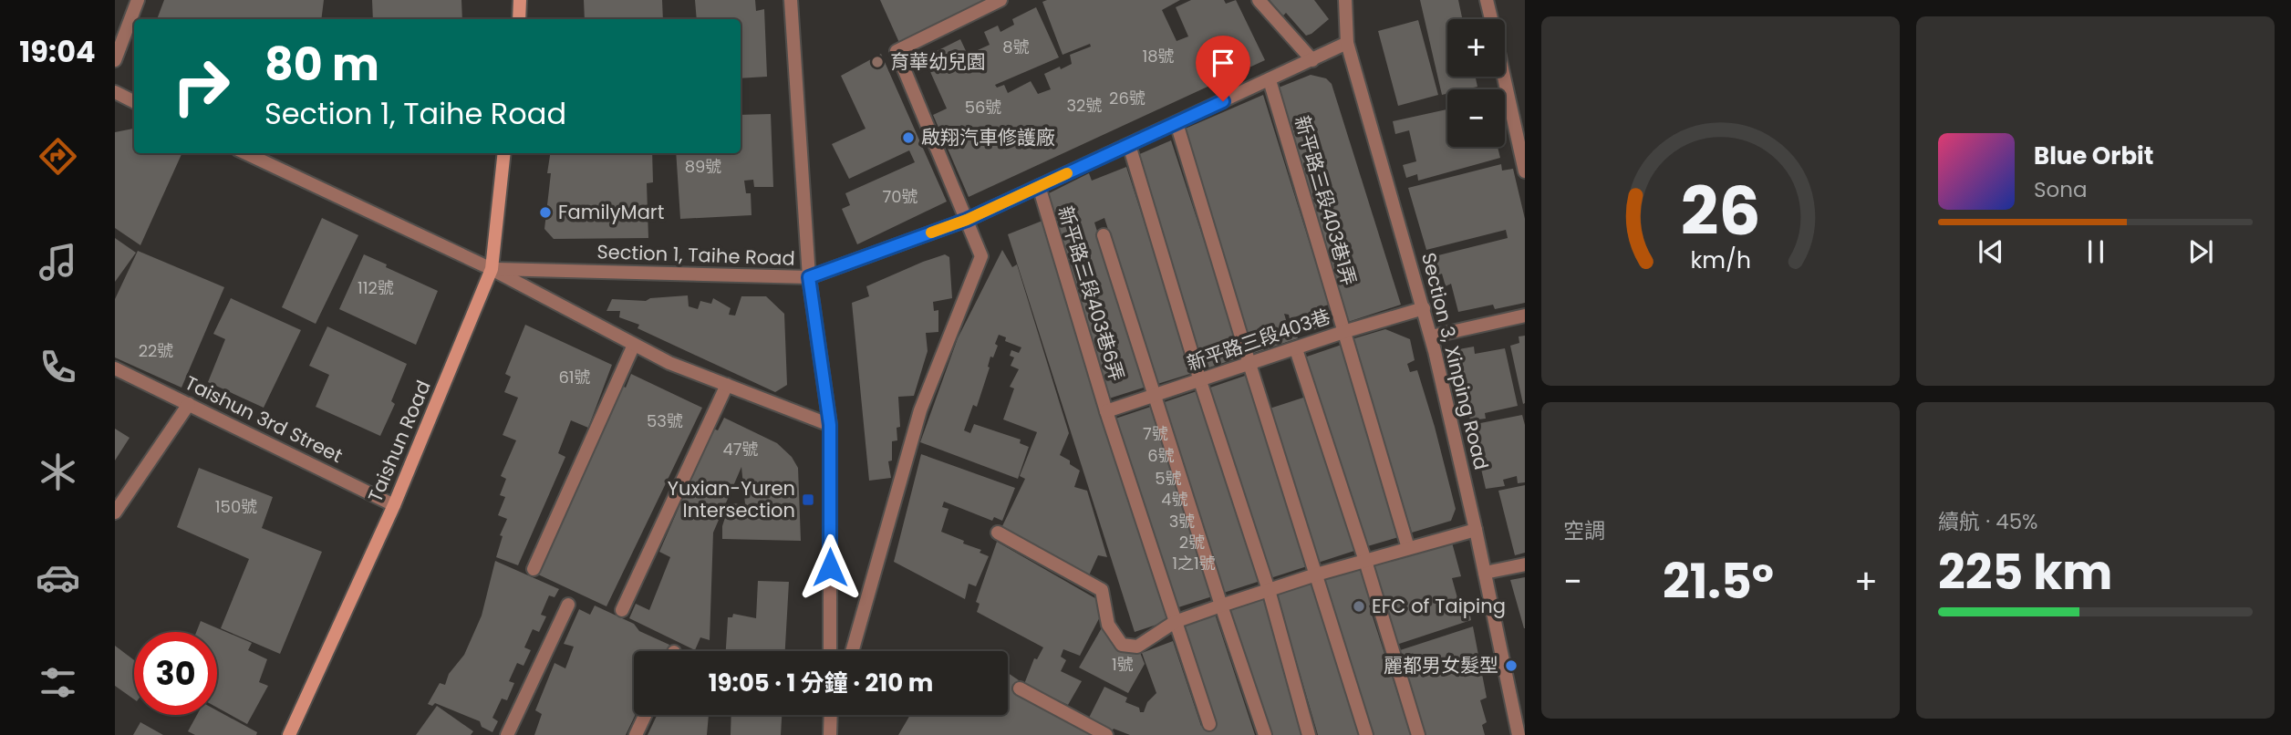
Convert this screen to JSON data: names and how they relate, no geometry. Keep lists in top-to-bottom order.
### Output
{
  "streets": {
    "street": [
      "新平路三段403巷1弄",
      "Section 1, Taihe Road",
      "新平路三段403巷6弄",
      "新平路三段403巷",
      "Section 3, Xinping Road",
      "Taishun 3rd Street",
      "Taishun Road"
    ]
  },
  "crossings": [
    ["新平路三段403巷1弄", "Section 1, Taihe Road"],
    ["新平路三段403巷1弄", "新平路三段403巷"],
    ["Section 1, Taihe Road", "新平路三段403巷6弄"],
    ["Section 1, Taihe Road", "Section 3, Xinping Road"],
    ["Section 1, Taihe Road", "Taishun Road"],
    ["新平路三段403巷6弄", "新平路三段403巷"],
    ["新平路三段403巷", "Section 3, Xinping Road"],
    ["Taishun 3rd Street", "Taishun Road"]
  ],
  "places": {
    "other": [
      "育華幼兒園",
      "啟翔汽車修護廠",
      "FamilyMart",
      "EFC of Taiping",
      "麗都男女髮型"
    ],
    "transit": ["Yuxian-Yuren Intersection"]
  },
  "house_numbers": [
    "8號",
    "18號",
    "26號",
    "32號",
    "56號",
    "89號",
    "70號",
    "112號",
    "22號",
    "61號",
    "53號",
    "7號",
    "47號",
    "6號",
    "5號",
    "4號",
    "150號",
    "3號",
    "2號",
    "1之1號",
    "1號"
  ],
  "page": {
    "tabs": "19:04",
    "map_buttons": ["+", "−"],
    "turn": ["80 m", "Section 1, Taihe Road"],
    "song": ["Blue Orbit", "Sona"],
    "tile": [
      "空調",
      ["續航 · 45%", "225 km"]
    ],
    "heat": ["−", "21.5°", "+"],
    "limit": "30",
    "trip": "19:05 · 1 分鐘 · 210 m",
    "gauge": ["26", "km/h"]
  }
}
